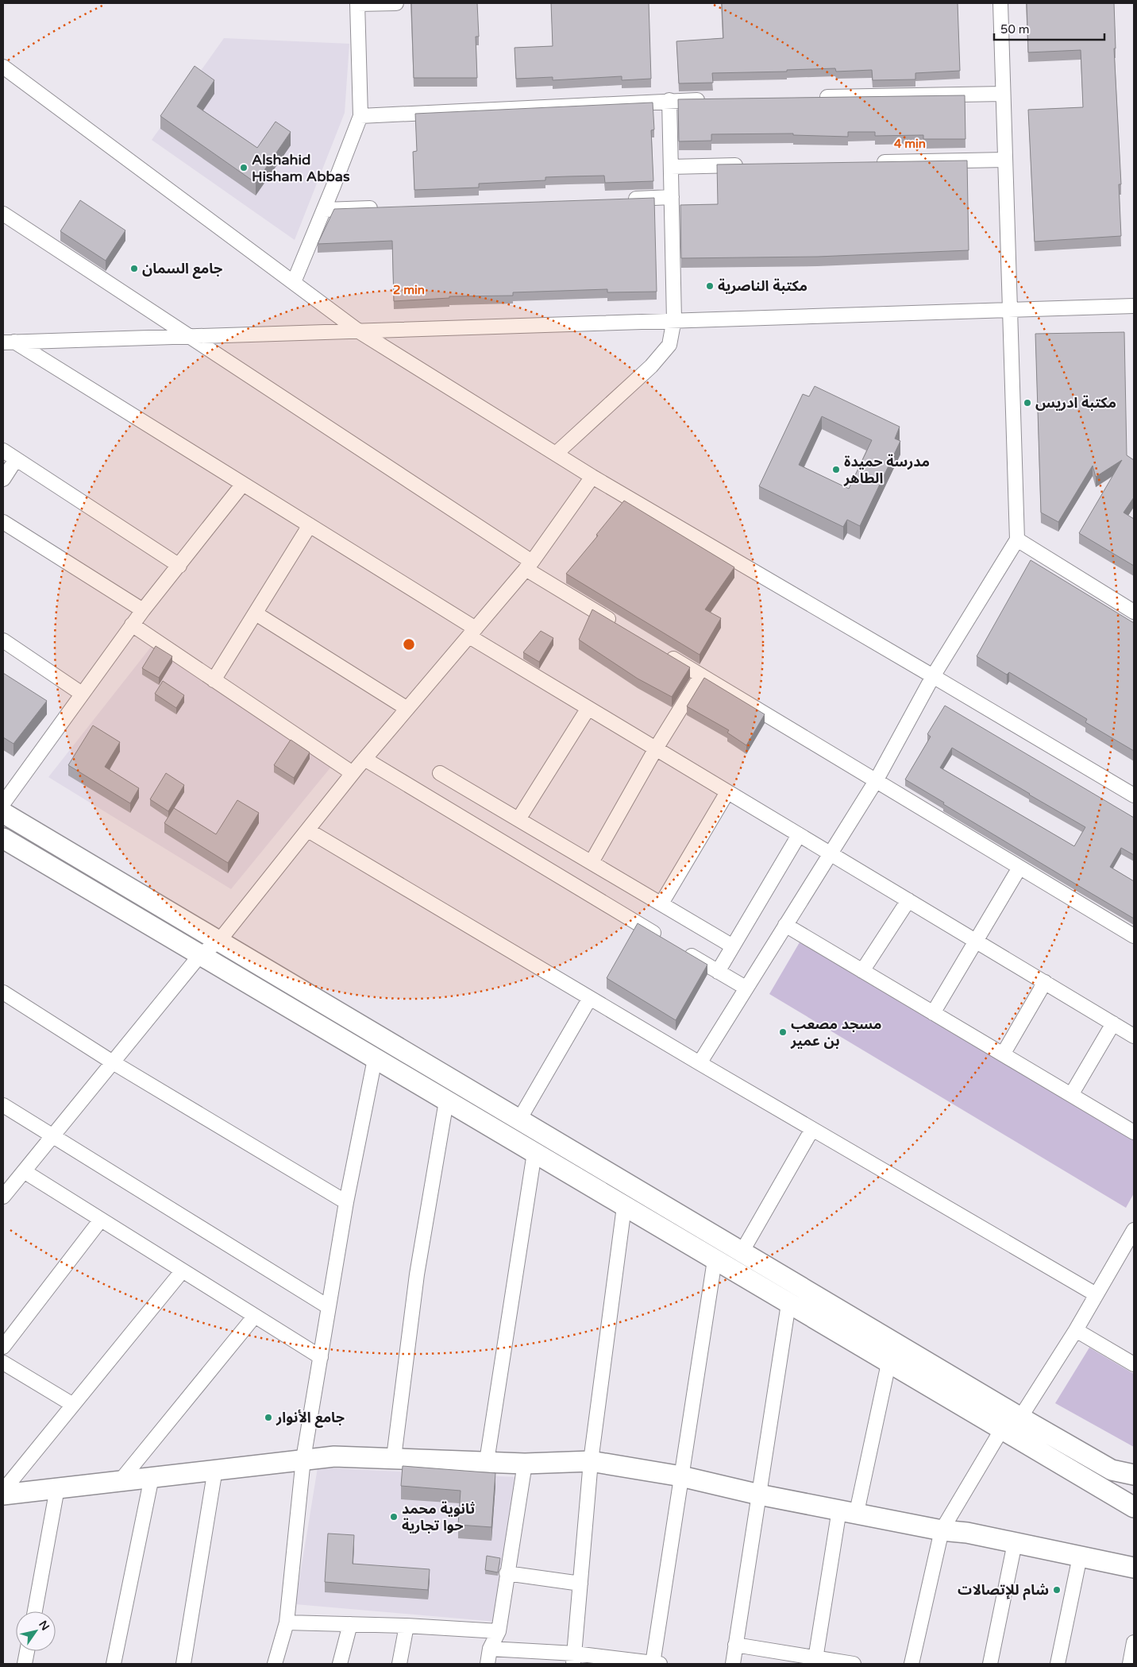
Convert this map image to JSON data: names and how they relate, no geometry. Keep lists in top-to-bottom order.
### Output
{
  "places": [
    "Alshahid Hisham Abbas",
    "جامع السمان",
    "مكتبة الناصرية",
    "مكتبة ادريس",
    "مدرسة حميدة الطاهر",
    "مسجد مصعب بن عمير",
    "جامع الأنوار",
    "ثانوية محمد حوا تجارية",
    "شام للإتصالات"
  ],
  "scale_bar": "50 m",
  "north": "top right",
  "rings": ["4 min", "2 min"]
}
